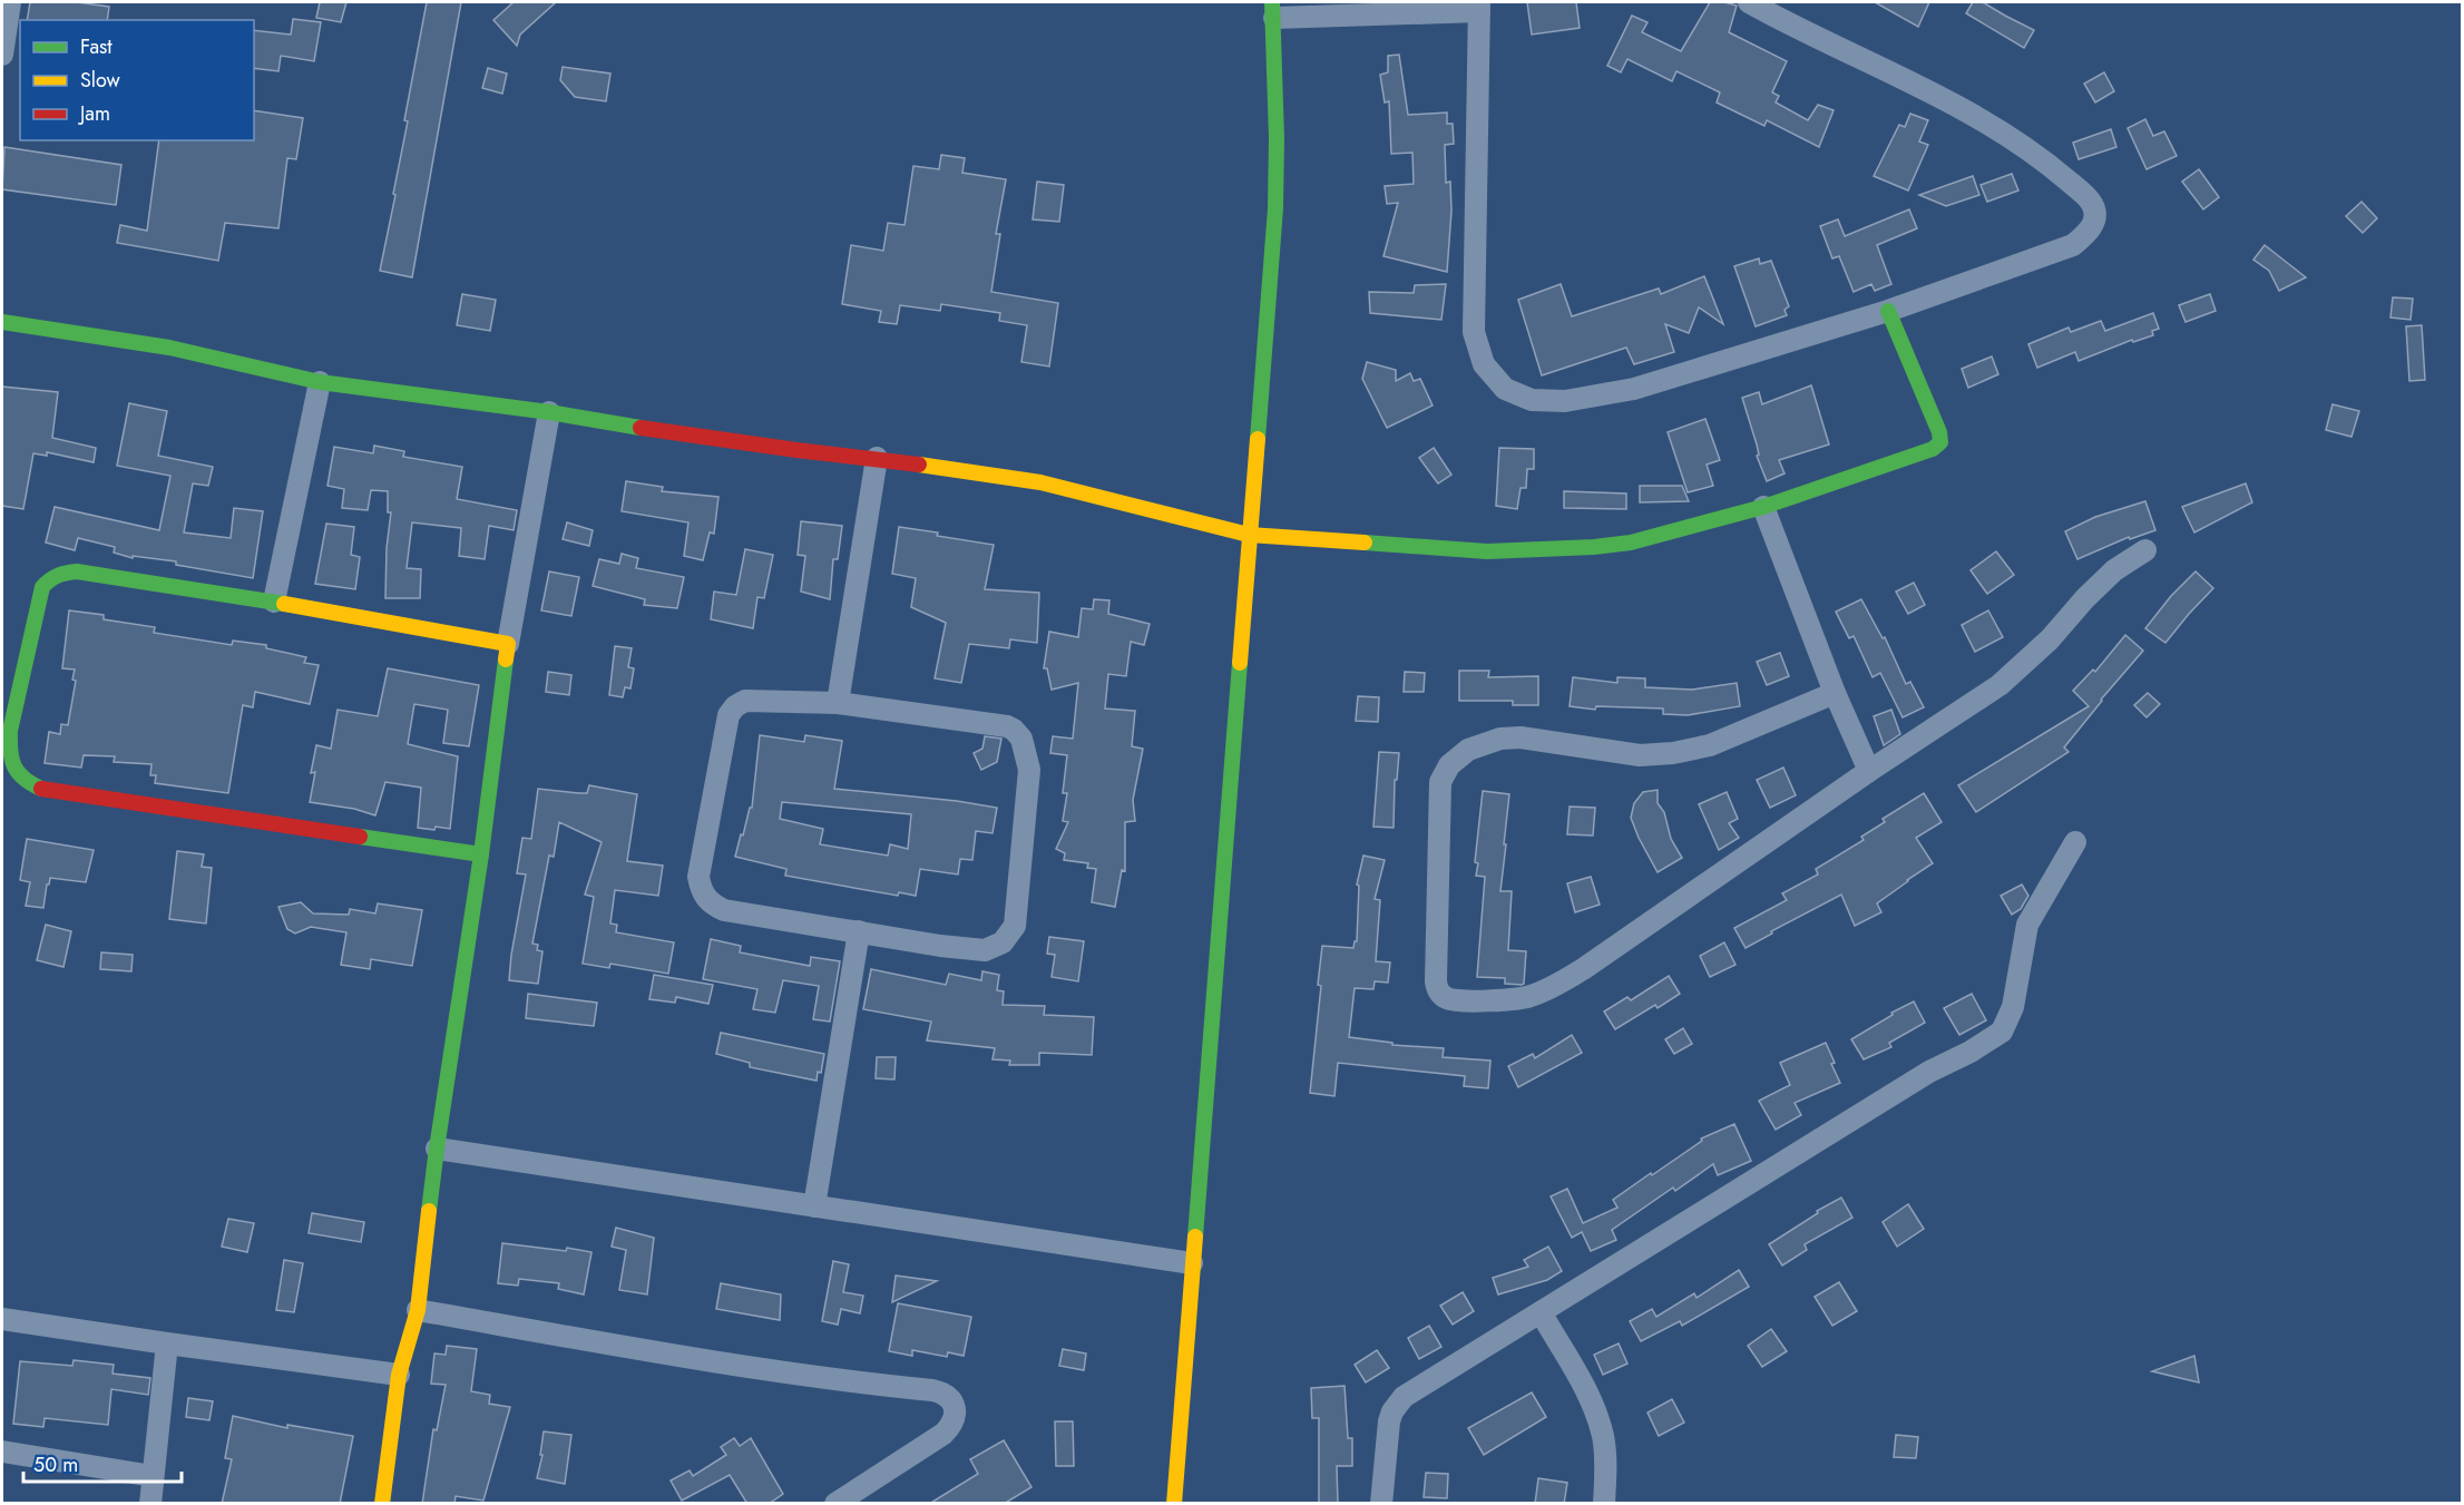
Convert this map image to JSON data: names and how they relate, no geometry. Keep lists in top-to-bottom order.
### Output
{
  "legend": ["Fast", "Slow", "Jam"],
  "scale_bar": "50 m"
}
